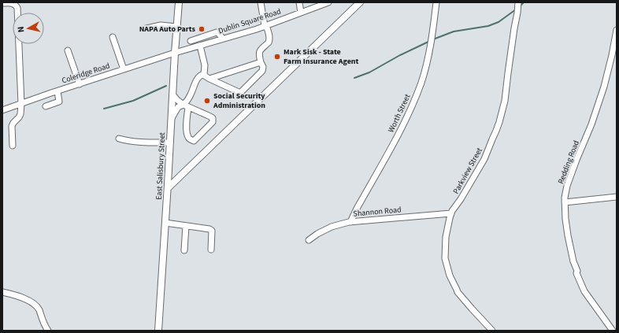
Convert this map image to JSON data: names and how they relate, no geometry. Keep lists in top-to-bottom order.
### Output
{
  "streets": {
    "main road": ["East Salisbury Street"],
    "street": [
      "Dublin Square Road",
      "Coleridge Road",
      "Worth Street",
      "Redding Road",
      "Parkview Street",
      "Shannon Road"
    ]
  },
  "crossings": [
    ["Dublin Square Road", "Coleridge Road"],
    ["Dublin Square Road", "East Salisbury Street"],
    ["Coleridge Road", "East Salisbury Street"],
    ["Worth Street", "Shannon Road"],
    ["Parkview Street", "Shannon Road"]
  ],
  "places": ["NAPA Auto Parts", "Mark Sisk - State Farm Insurance Agent", "Social Security Administration"],
  "north": "left"
}
